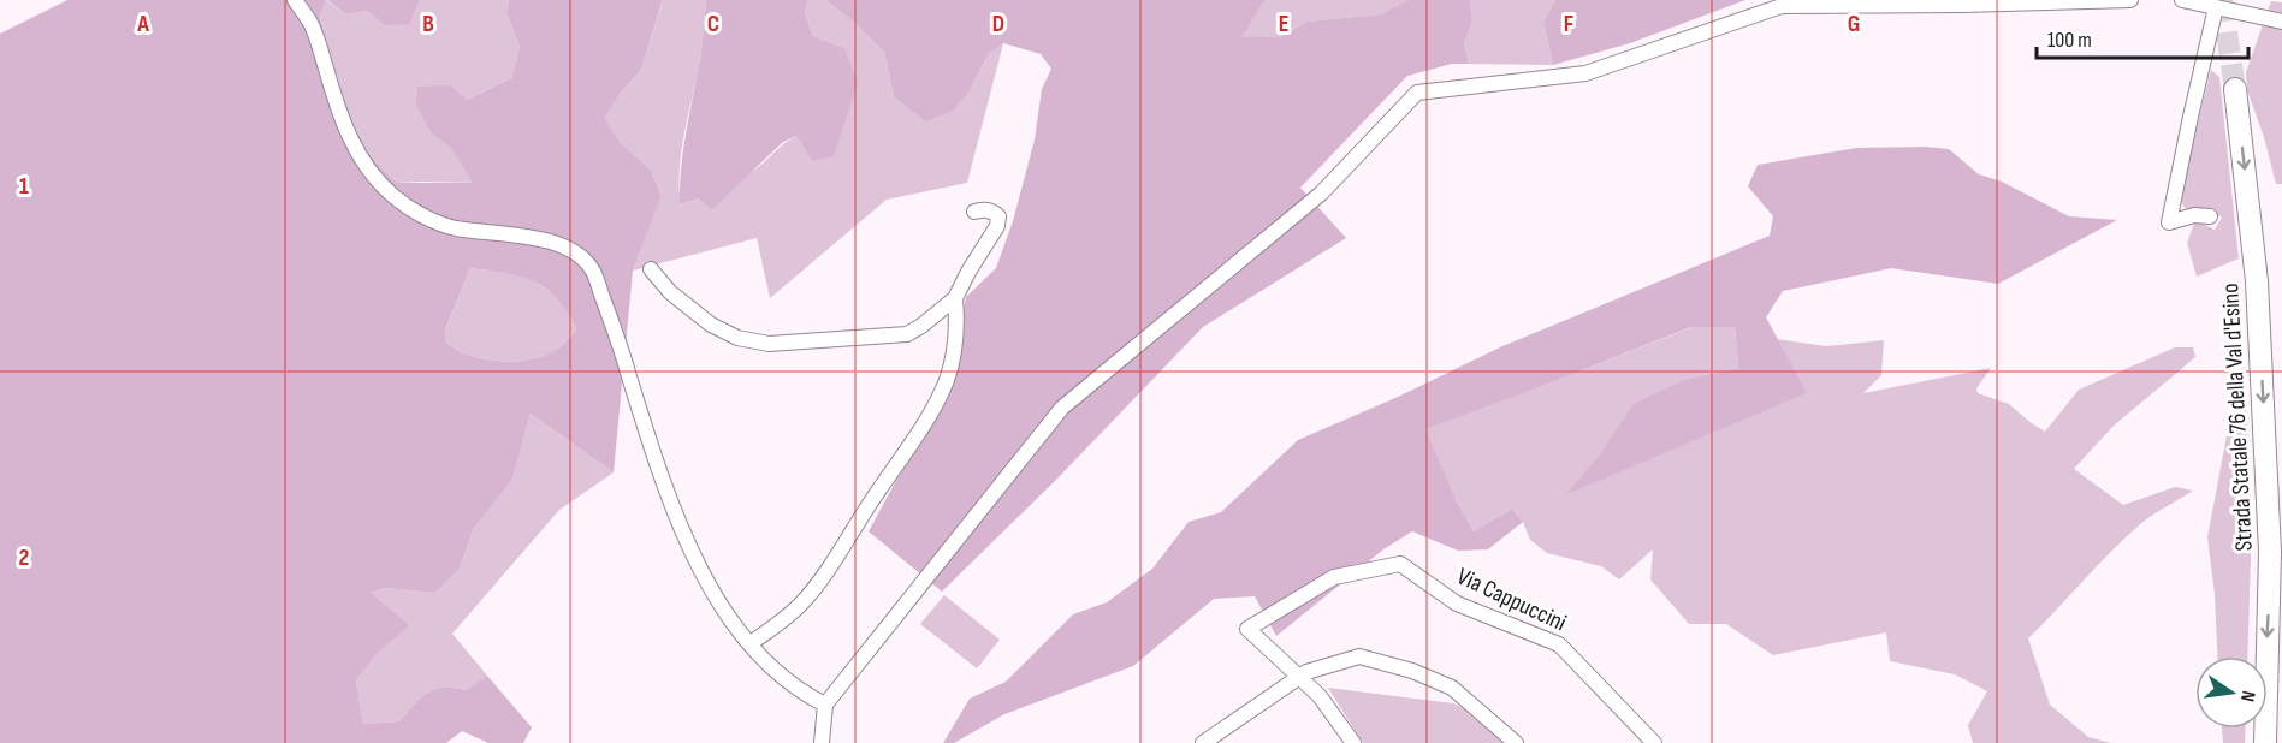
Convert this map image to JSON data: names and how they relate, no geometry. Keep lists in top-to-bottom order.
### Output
{
  "streets": {
    "highway": ["Strada Statale 76 della Val d'Esino"],
    "street": ["Via Cappuccini"]
  },
  "one_way": ["Strada Statale 76 della Val d'Esino"],
  "scale_bar": "100 m",
  "north": "right",
  "grid": {
    "columns": [
      "A",
      "B",
      "C",
      "D",
      "E",
      "F",
      "G"
    ],
    "rows": ["1", "2"]
  }
}
